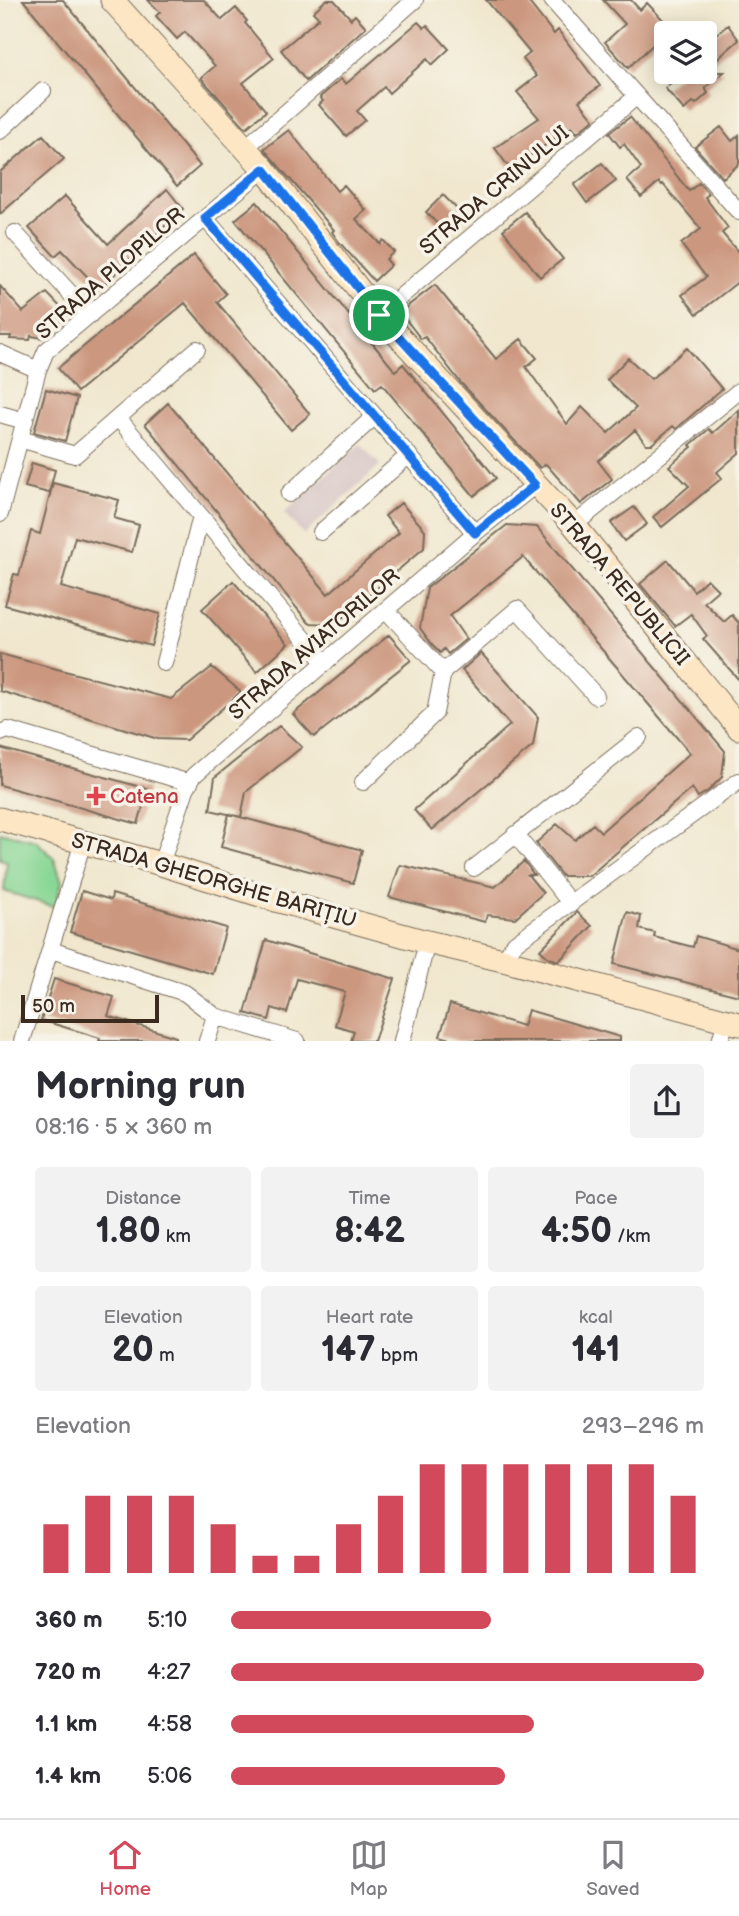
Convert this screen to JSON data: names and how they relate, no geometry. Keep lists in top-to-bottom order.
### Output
{
  "streets": {
    "street": [
      "STRADA CRINULUI",
      "STRADA PLOPILOR",
      "STRADA REPUBLICII",
      "STRADA AVIATORILOR",
      "STRADA GHEORGHE BARIȚIU"
    ]
  },
  "crossings": [
    ["STRADA CRINULUI", "STRADA REPUBLICII"],
    ["STRADA PLOPILOR", "STRADA REPUBLICII"],
    ["STRADA REPUBLICII", "STRADA AVIATORILOR"],
    ["STRADA AVIATORILOR", "STRADA GHEORGHE BARIȚIU"]
  ],
  "places": {
    "health": ["Catena"]
  },
  "scale_bar": "50 m",
  "page": {
    "scale": "50 m",
    "heading": ["Morning run", "08:16 · 5 × 360 m"],
    "stats": [
      ["Distance", "1.80 km"],
      ["Time", "8:42"],
      ["Pace", "4:50 /km"],
      ["Elevation", "20 m"],
      ["Heart rate", "147 bpm"],
      ["kcal", "141"]
    ],
    "chart": ["Elevation", "293–296 m"],
    "list": [
      {
        "name": "360 m",
        "note": "5:10"
      },
      {
        "name": "720 m",
        "note": "4:27"
      },
      {
        "name": "1.1 km",
        "note": "4:58"
      },
      {
        "name": "1.4 km",
        "note": "5:06"
      }
    ],
    "tabs": ["Home", "Map", "Saved"]
  }
}
